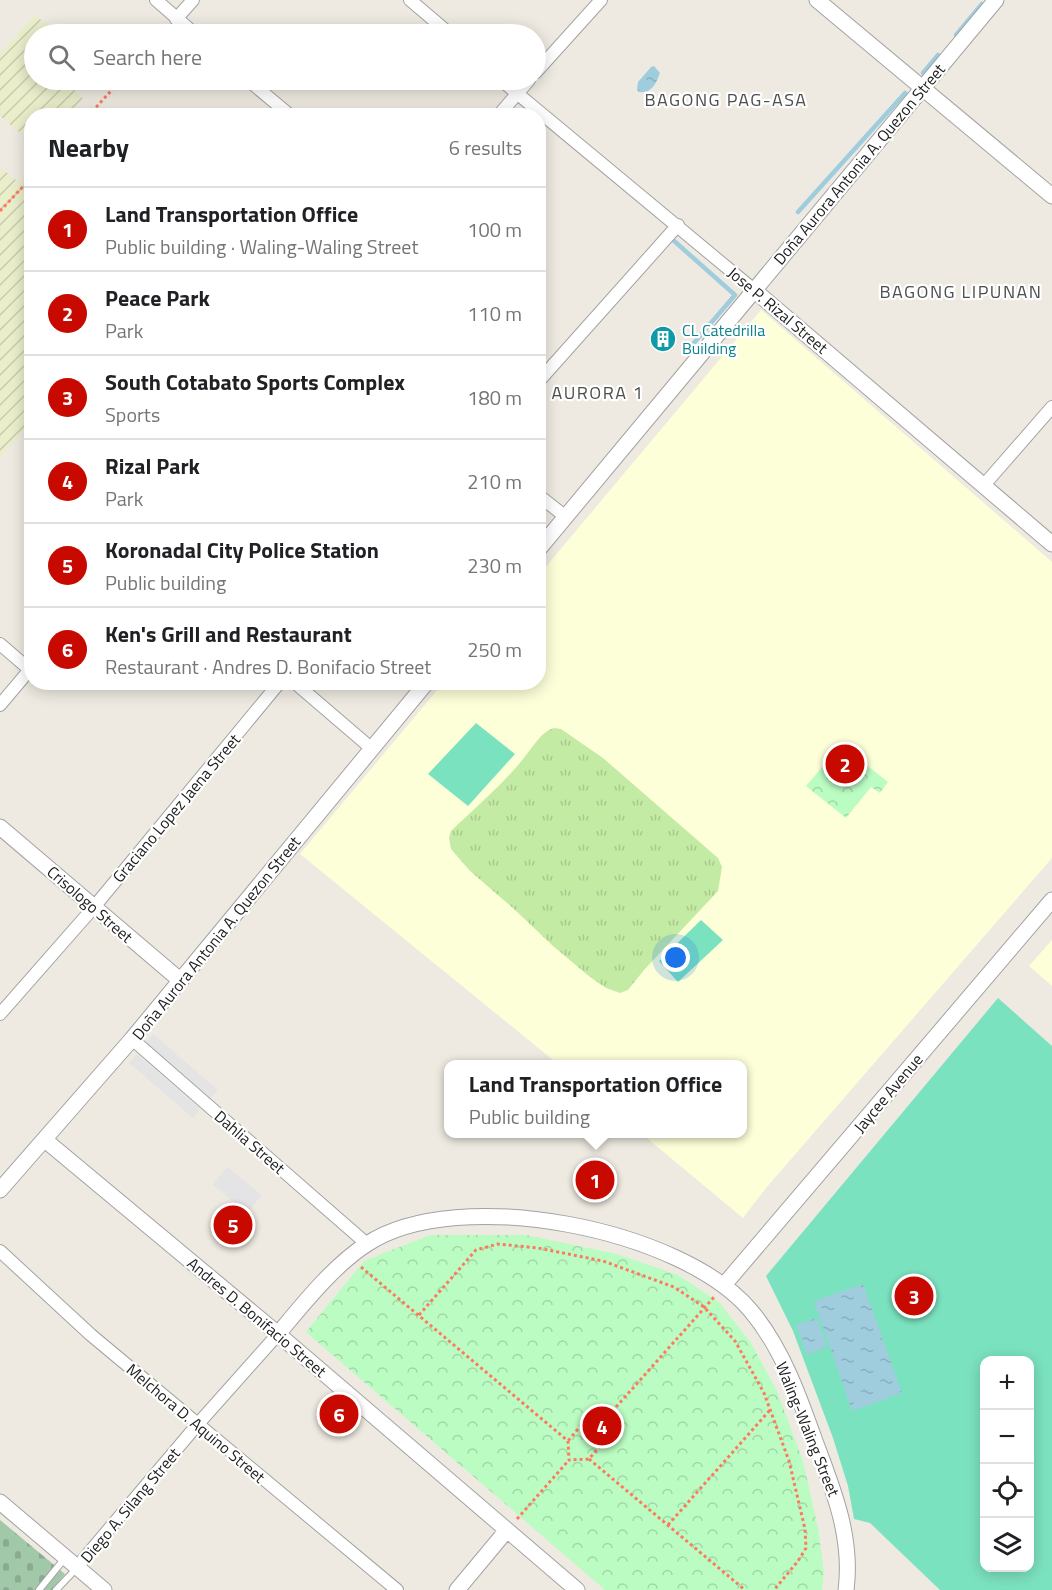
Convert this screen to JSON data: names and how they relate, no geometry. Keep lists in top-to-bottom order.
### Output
{
  "streets": {
    "street": [
      "Doña Aurora Antonia A. Quezon Street",
      "Jose P. Rizal Street",
      "Graciano Lopez Jaena Street",
      "Crisologo Street",
      "Jaycee Avenue",
      "Dahlia Street",
      "Andres D. Bonifacio Street",
      "Melchora D. Aquino Street",
      "Waling-Waling Street",
      "Diego A. Silang Street"
    ]
  },
  "crossings": [
    ["Doña Aurora Antonia A. Quezon Street", "Jose P. Rizal Street"],
    ["Doña Aurora Antonia A. Quezon Street", "Crisologo Street"],
    ["Doña Aurora Antonia A. Quezon Street", "Dahlia Street"],
    ["Doña Aurora Antonia A. Quezon Street", "Andres D. Bonifacio Street"],
    ["Graciano Lopez Jaena Street", "Crisologo Street"],
    ["Jaycee Avenue", "Waling-Waling Street"],
    ["Dahlia Street", "Waling-Waling Street"],
    ["Andres D. Bonifacio Street", "Waling-Waling Street"],
    ["Andres D. Bonifacio Street", "Diego A. Silang Street"],
    ["Melchora D. Aquino Street", "Diego A. Silang Street"],
    ["Waling-Waling Street", "Diego A. Silang Street"]
  ],
  "districts": ["BAGONG PAG-ASA", "BAGONG LIPUNAN", "AURORA 1"],
  "places": {
    "building": ["CL Catedrilla Building"]
  },
  "page": {
    "search": "Search here",
    "heading": ["Nearby", "6 results"],
    "list": [
      {
        "mark": "1",
        "name": "Land Transportation Office",
        "note": "Public building · Waling-Waling Street",
        "value": "100 m"
      },
      {
        "mark": "2",
        "name": "Peace Park",
        "note": "Park",
        "value": "110 m"
      },
      {
        "mark": "3",
        "name": "South Cotabato Sports Complex",
        "note": "Sports",
        "value": "180 m"
      },
      {
        "mark": "4",
        "name": "Rizal Park",
        "note": "Park",
        "value": "210 m"
      },
      {
        "mark": "5",
        "name": "Koronadal City Police Station",
        "note": "Public building",
        "value": "230 m"
      },
      {
        "mark": "6",
        "name": "Ken's Grill and Restaurant",
        "note": "Restaurant · Andres D. Bonifacio Street",
        "value": "250 m"
      }
    ],
    "pins": [
      "2",
      "1",
      "5",
      "3",
      "6",
      "4"
    ],
    "popup": ["Land Transportation Office", "Public building"],
    "map_buttons": ["+", "−"]
  }
}
